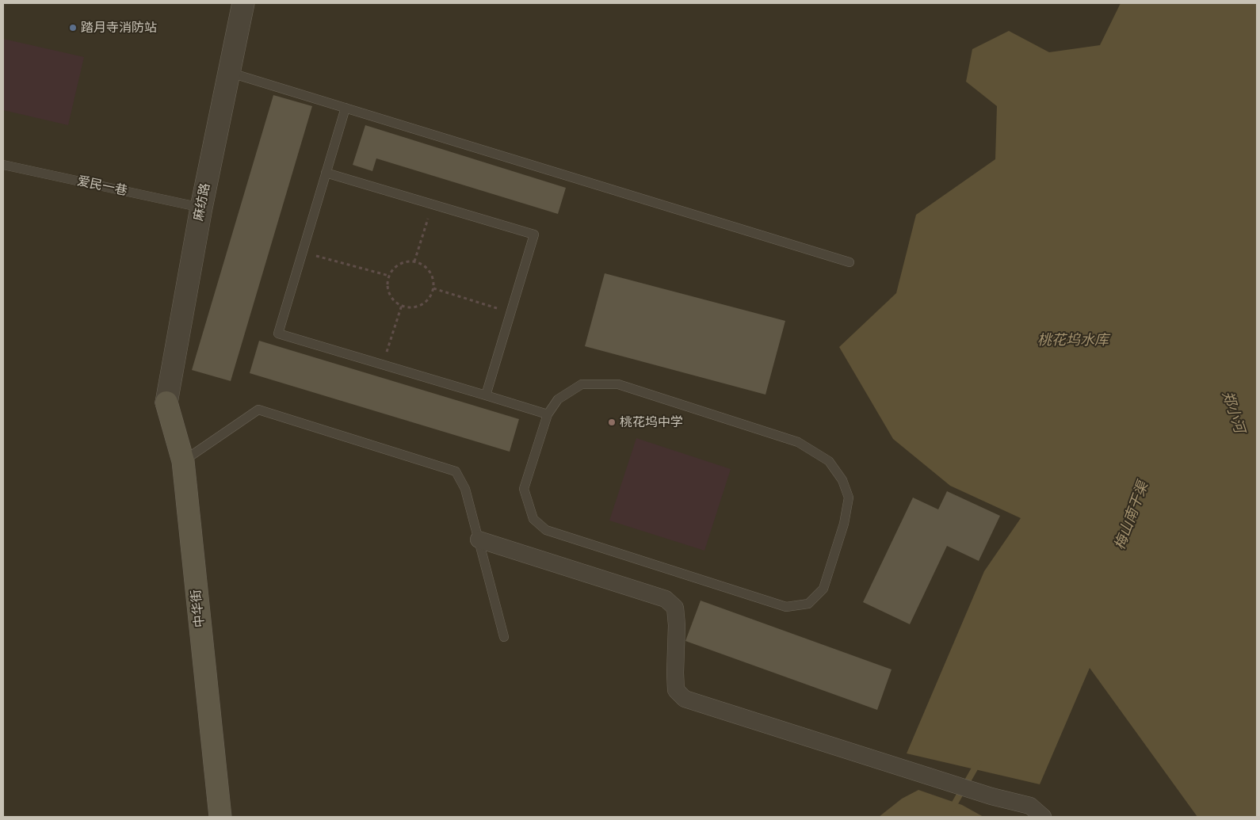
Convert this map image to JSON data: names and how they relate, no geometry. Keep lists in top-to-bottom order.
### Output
{
  "streets": {
    "main road": ["中华街"],
    "street": ["麻纺路"],
    "lane": ["爱民一巷"]
  },
  "crossings": [
    ["爱民一巷", "麻纺路"],
    ["麻纺路", "中华街"]
  ],
  "water": ["桃花坞水库", "郑小河", "梅山南干渠"],
  "places": ["踏月寺消防站", "桃花坞中学"]
}
